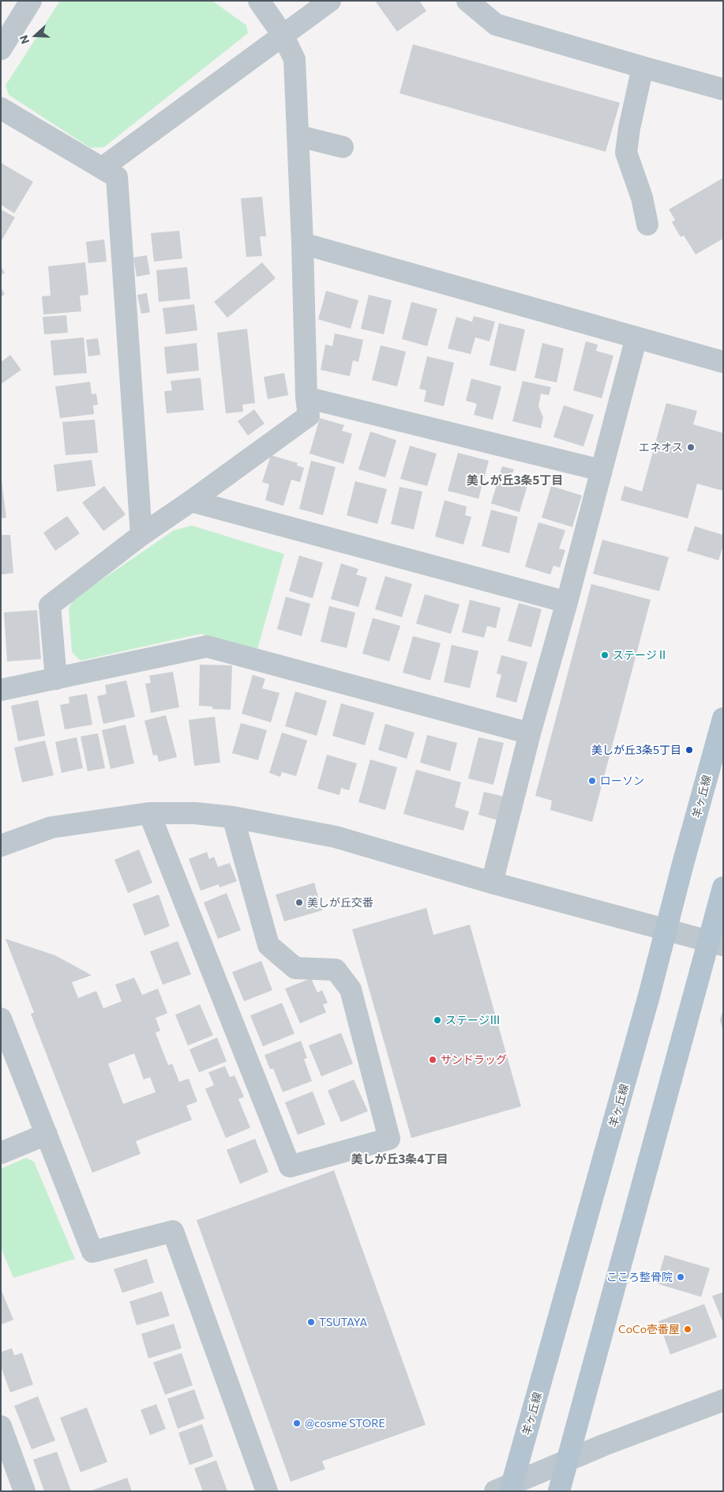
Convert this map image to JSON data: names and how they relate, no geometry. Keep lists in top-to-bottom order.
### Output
{
  "streets": {
    "main road": ["羊ヶ丘線"]
  },
  "districts": ["美しが丘3条5丁目", "美しが丘3条4丁目"],
  "places": [
    "エネオス",
    "ステージⅡ",
    "美しが丘3条5丁目",
    "ローソン",
    "美しが丘交番",
    "ステージⅢ",
    "サンドラッグ",
    "こころ整骨院",
    "TSUTAYA",
    "CoCo壱番屋",
    "@cosme STORE"
  ],
  "north": "left"
}
